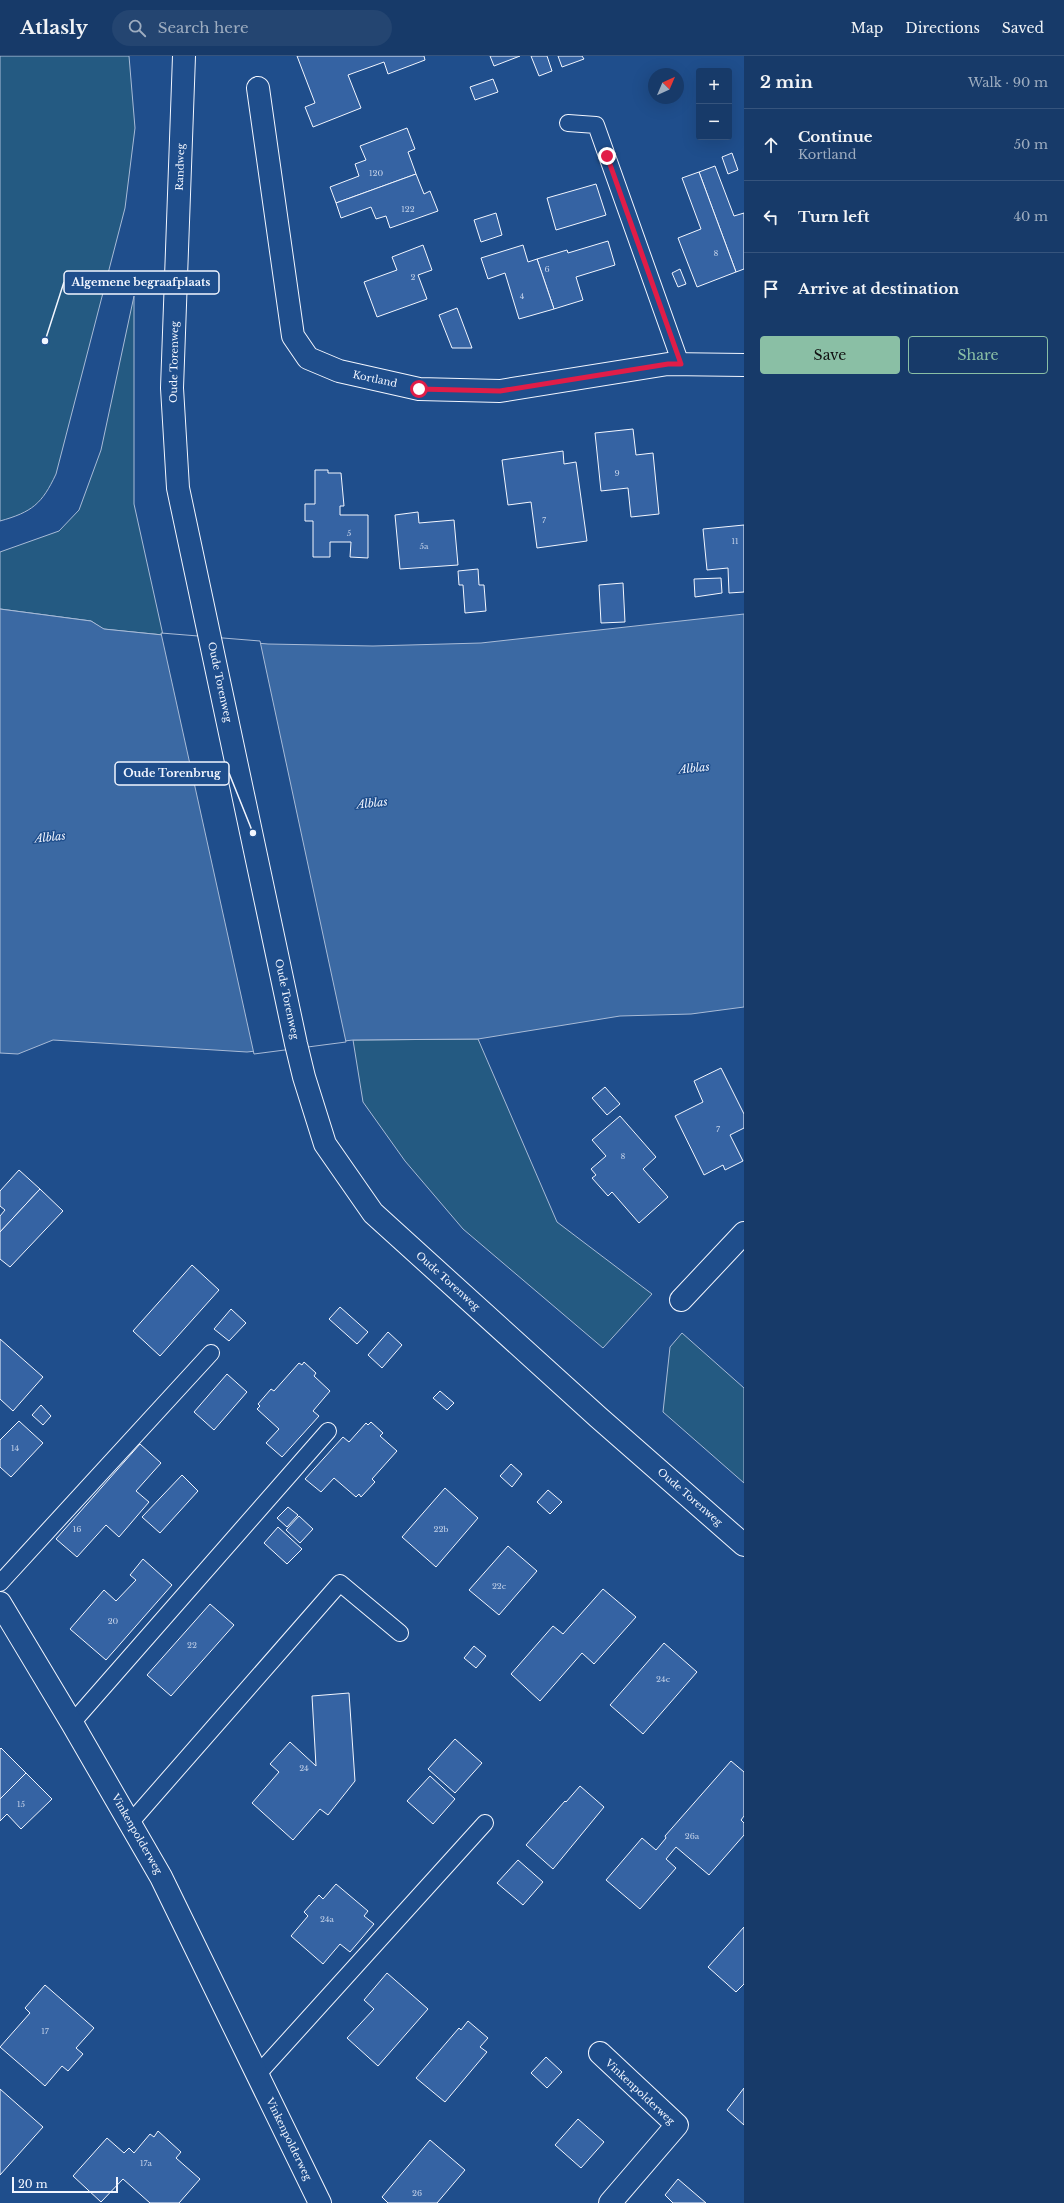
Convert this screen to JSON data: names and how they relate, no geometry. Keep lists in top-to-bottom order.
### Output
{
  "streets": {
    "street": [
      "Randweg",
      "Oude Torenweg",
      "Kortland",
      "Vinkenpolderweg"
    ]
  },
  "crossings": [
    ["Randweg", "Oude Torenweg"]
  ],
  "water": ["Alblas"],
  "places": ["Algemene begraafplaats", "Oude Torenbrug"],
  "house_numbers": [
    "120",
    "122",
    "8",
    "6",
    "2",
    "4",
    "9",
    "7",
    "5",
    "11",
    "5a",
    "7",
    "8",
    "14",
    "16",
    "22b",
    "22c",
    "20",
    "22",
    "24c",
    "24",
    "15",
    "26a",
    "24a",
    "17",
    "17a",
    "26"
  ],
  "scale_bar": "20 m",
  "north": "top right",
  "page": {
    "header": "Atlasly",
    "search": "Search here",
    "nav": ["Map", "Directions", "Saved"],
    "heading": ["2 min", "Walk · 90 m"],
    "map_buttons": ["+", "−"],
    "list": [
      ["Continue", "Kortland", "50 m"],
      ["Turn left", "40 m"],
      "Arrive at destination"
    ],
    "buttons": ["Save", "Share"],
    "scale": "20 m"
  }
}
